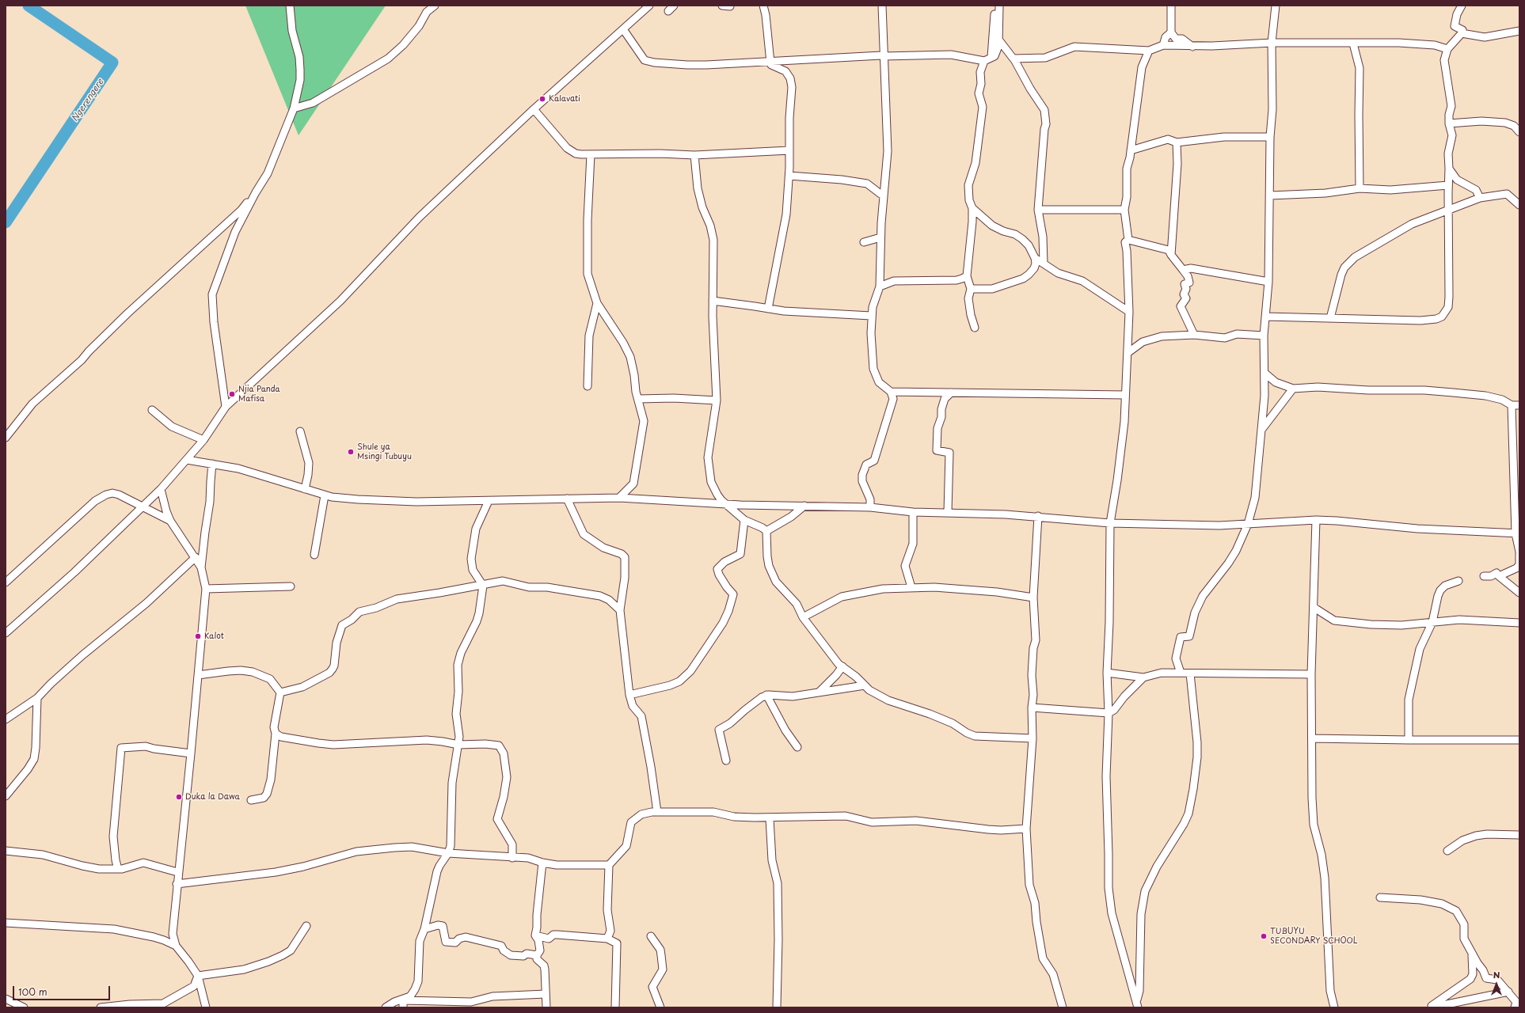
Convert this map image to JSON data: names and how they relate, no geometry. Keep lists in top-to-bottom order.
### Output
{
  "water": ["Ngerengere"],
  "places": [
    "Kalavati",
    "Njia Panda Mafisa",
    "Shule ya Msingi Tubuyu",
    "Kalot",
    "Duka la Dawa",
    "TUBUYU SECONDARY SCHOOL"
  ],
  "scale_bar": "100 m",
  "north": "top"
}
